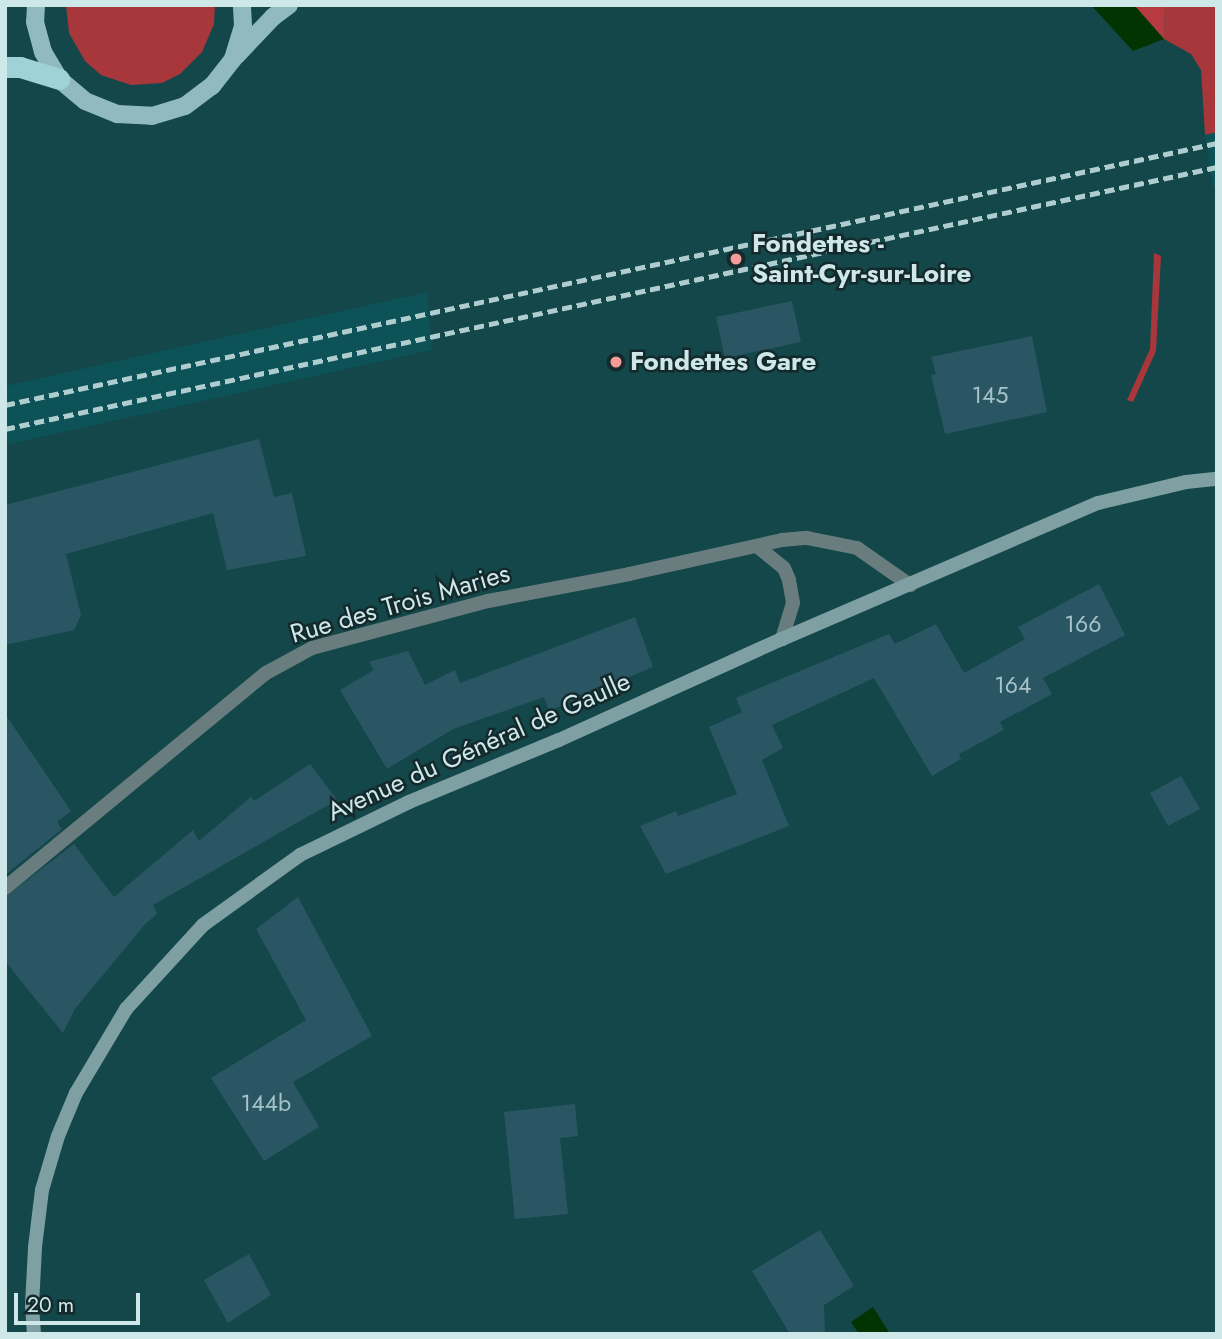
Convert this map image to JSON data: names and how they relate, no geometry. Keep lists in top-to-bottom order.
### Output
{
  "streets": {
    "street": ["Rue des Trois Maries", "Avenue du Général de Gaulle"]
  },
  "crossings": [
    ["Rue des Trois Maries", "Avenue du Général de Gaulle"]
  ],
  "places": ["Fondettes - Saint-Cyr-sur-Loire", "Fondettes Gare"],
  "house_numbers": [
    "145",
    "166",
    "164",
    "144b"
  ],
  "scale_bar": "20 m"
}
